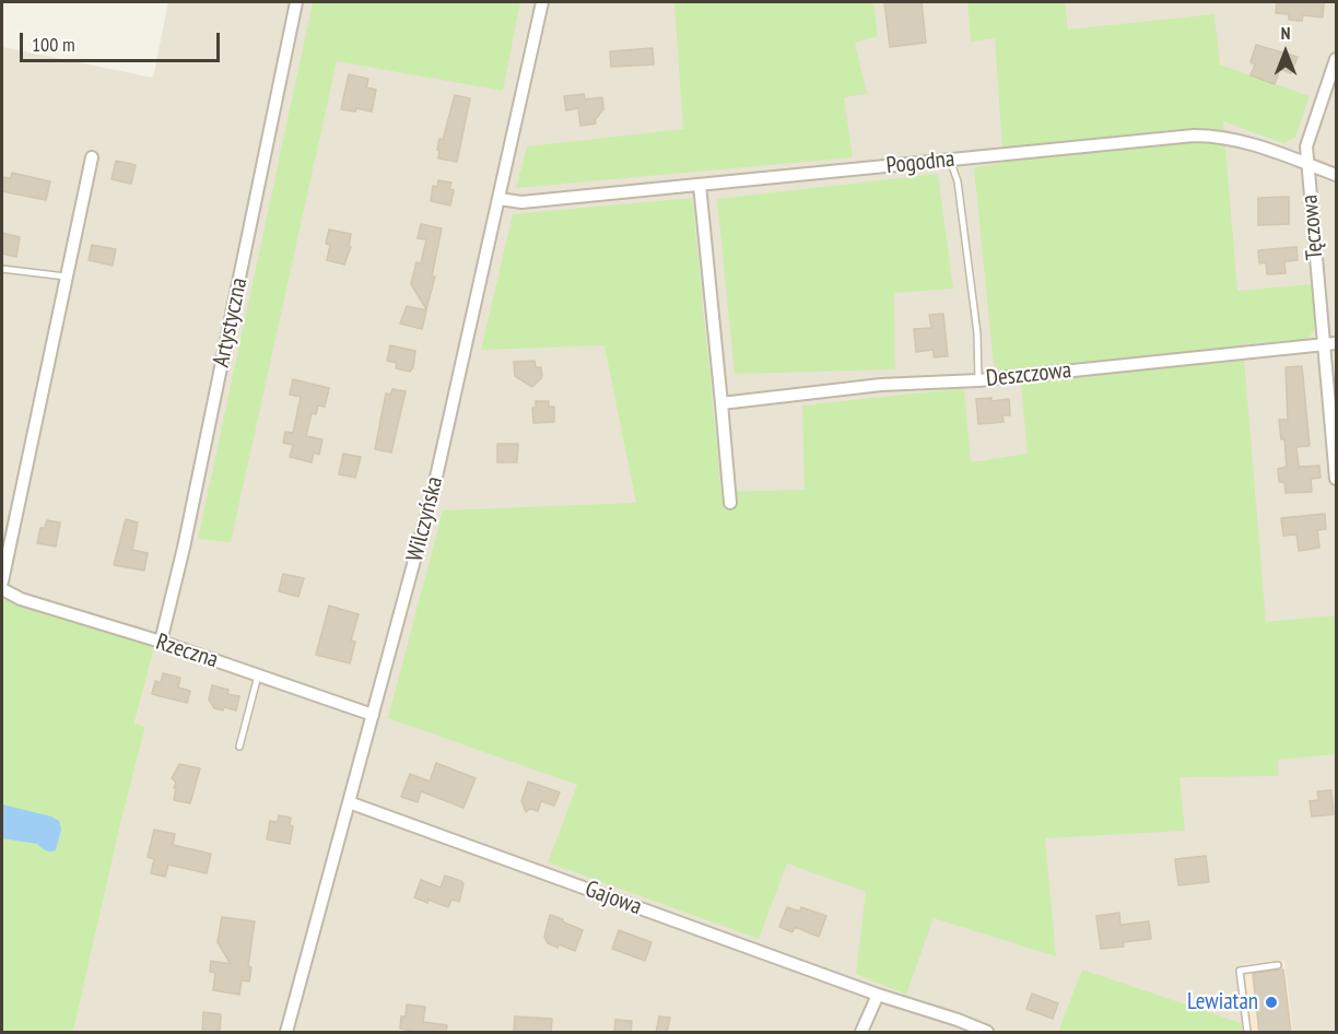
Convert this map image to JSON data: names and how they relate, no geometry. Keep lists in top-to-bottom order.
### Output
{
  "streets": {
    "street": [
      "Pogodna",
      "Tęczowa",
      "Artystyczna",
      "Deszczowa",
      "Wilczyńska",
      "Rzeczna",
      "Gajowa"
    ]
  },
  "crossings": [
    ["Pogodna", "Tęczowa"],
    ["Pogodna", "Wilczyńska"],
    ["Tęczowa", "Deszczowa"],
    ["Artystyczna", "Rzeczna"],
    ["Wilczyńska", "Rzeczna"],
    ["Wilczyńska", "Gajowa"]
  ],
  "places": ["Lewiatan"],
  "scale_bar": "100 m",
  "north": "top"
}
